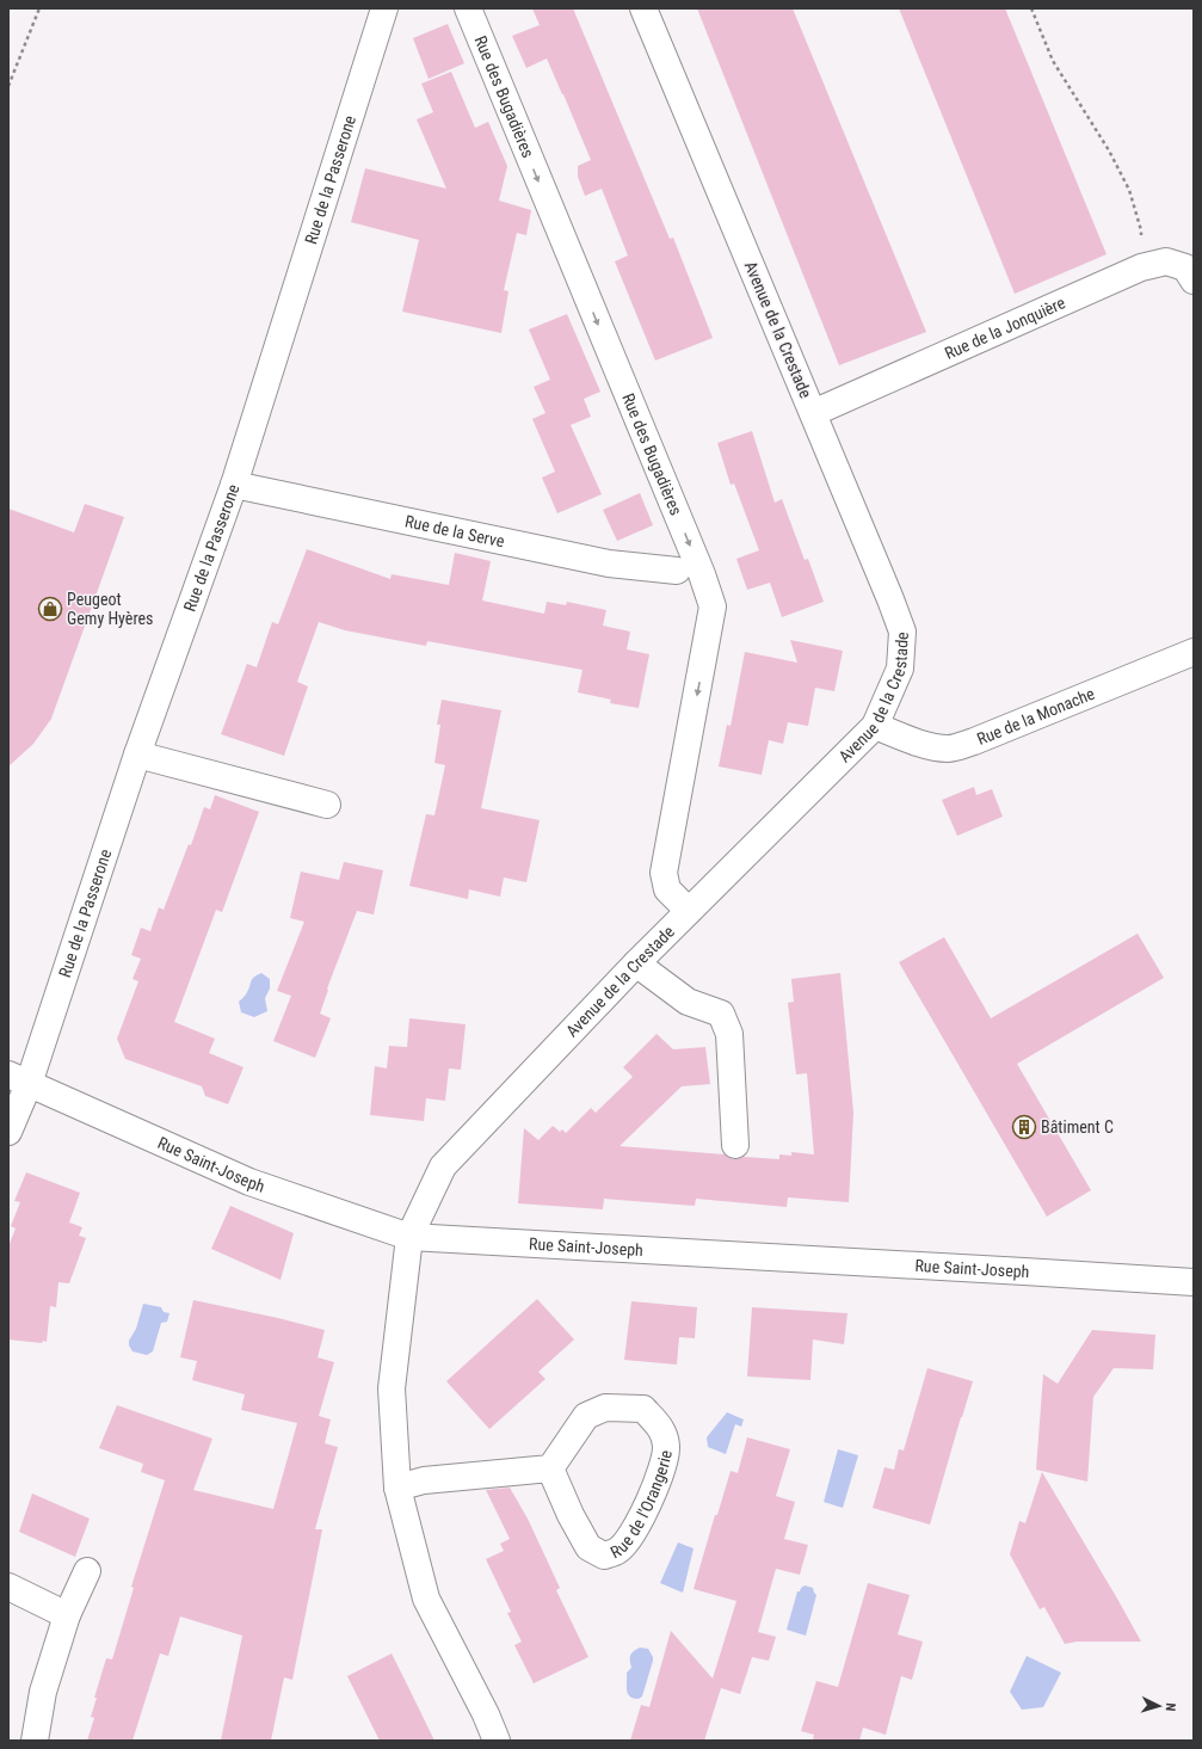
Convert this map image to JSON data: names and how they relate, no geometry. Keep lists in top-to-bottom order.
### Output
{
  "streets": {
    "street": [
      "Rue des Bugadières",
      "Rue de la Passerone",
      "Rue de la Jonquière",
      "Avenue de la Crestade",
      "Rue de la Serve",
      "Rue de la Monache",
      "Rue Saint-Joseph",
      "Rue de l'Orangerie"
    ]
  },
  "crossings": [
    ["Rue des Bugadières", "Avenue de la Crestade"],
    ["Rue de la Passerone", "Rue de la Serve"],
    ["Rue de la Passerone", "Rue Saint-Joseph"],
    ["Rue de la Jonquière", "Avenue de la Crestade"],
    ["Avenue de la Crestade", "Rue de la Monache"],
    ["Avenue de la Crestade", "Rue Saint-Joseph"]
  ],
  "one_way": ["Rue des Bugadières"],
  "places": {
    "shop": ["Peugeot Gemy Hyères"],
    "building": ["Bâtiment C"]
  },
  "north": "right"
}
